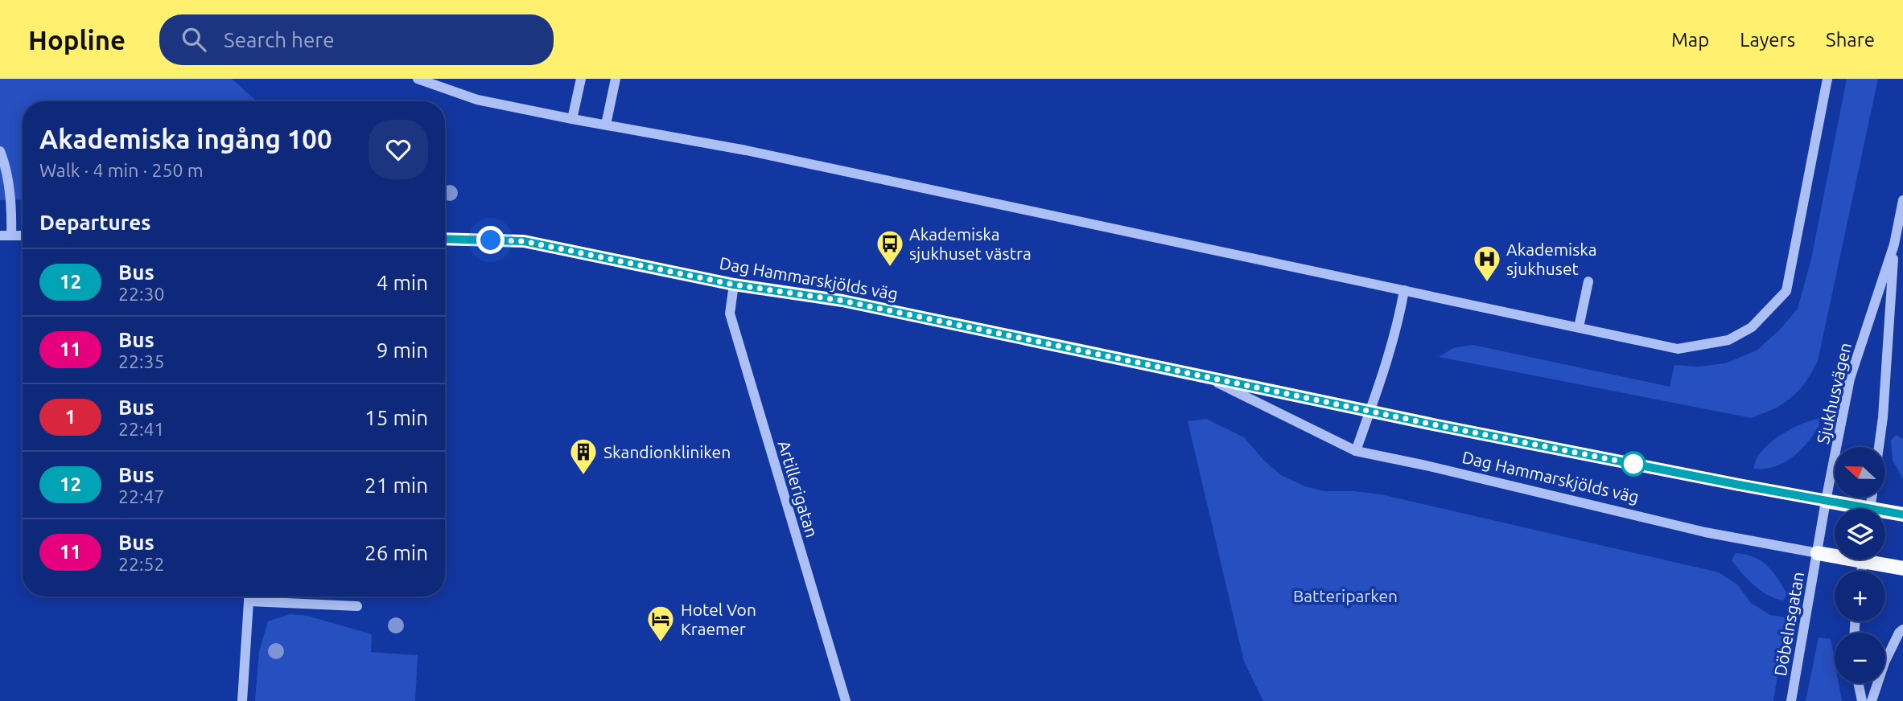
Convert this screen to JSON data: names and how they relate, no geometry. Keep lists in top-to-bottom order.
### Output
{
  "streets": {
    "main road": ["Dag Hammarskjölds väg"],
    "street": ["Sjukhusvägen", "Artillerigatan", "Döbelnsgatan"]
  },
  "crossings": [
    ["Dag Hammarskjölds väg", "Sjukhusvägen"],
    ["Dag Hammarskjölds väg", "Artillerigatan"],
    ["Dag Hammarskjölds väg", "Döbelnsgatan"],
    ["Sjukhusvägen", "Döbelnsgatan"]
  ],
  "parks": ["Batteriparken"],
  "places": {
    "bus stop": ["Akademiska sjukhuset västra"],
    "hospital": ["Akademiska sjukhuset"],
    "building": ["Skandionkliniken"],
    "hotel": ["Hotel Von Kraemer"]
  },
  "lines": ["bus line 12"],
  "north": "left",
  "page": {
    "header": "Hopline",
    "search": "Search here",
    "nav": ["Map", "Layers", "Share"],
    "heading": [
      ["Akademiska ingång 100", "Walk · 4 min · 250 m"],
      "Departures"
    ],
    "list": [
      {
        "mark": "12",
        "name": "Bus",
        "note": "22:30",
        "value": "4 min"
      },
      {
        "mark": "11",
        "name": "Bus",
        "note": "22:35",
        "value": "9 min"
      },
      {
        "mark": "1",
        "name": "Bus",
        "note": "22:41",
        "value": "15 min"
      },
      {
        "mark": "12",
        "name": "Bus",
        "note": "22:47",
        "value": "21 min"
      },
      {
        "mark": "11",
        "name": "Bus",
        "note": "22:52",
        "value": "26 min"
      }
    ],
    "map_buttons": ["+", "−"]
  }
}
